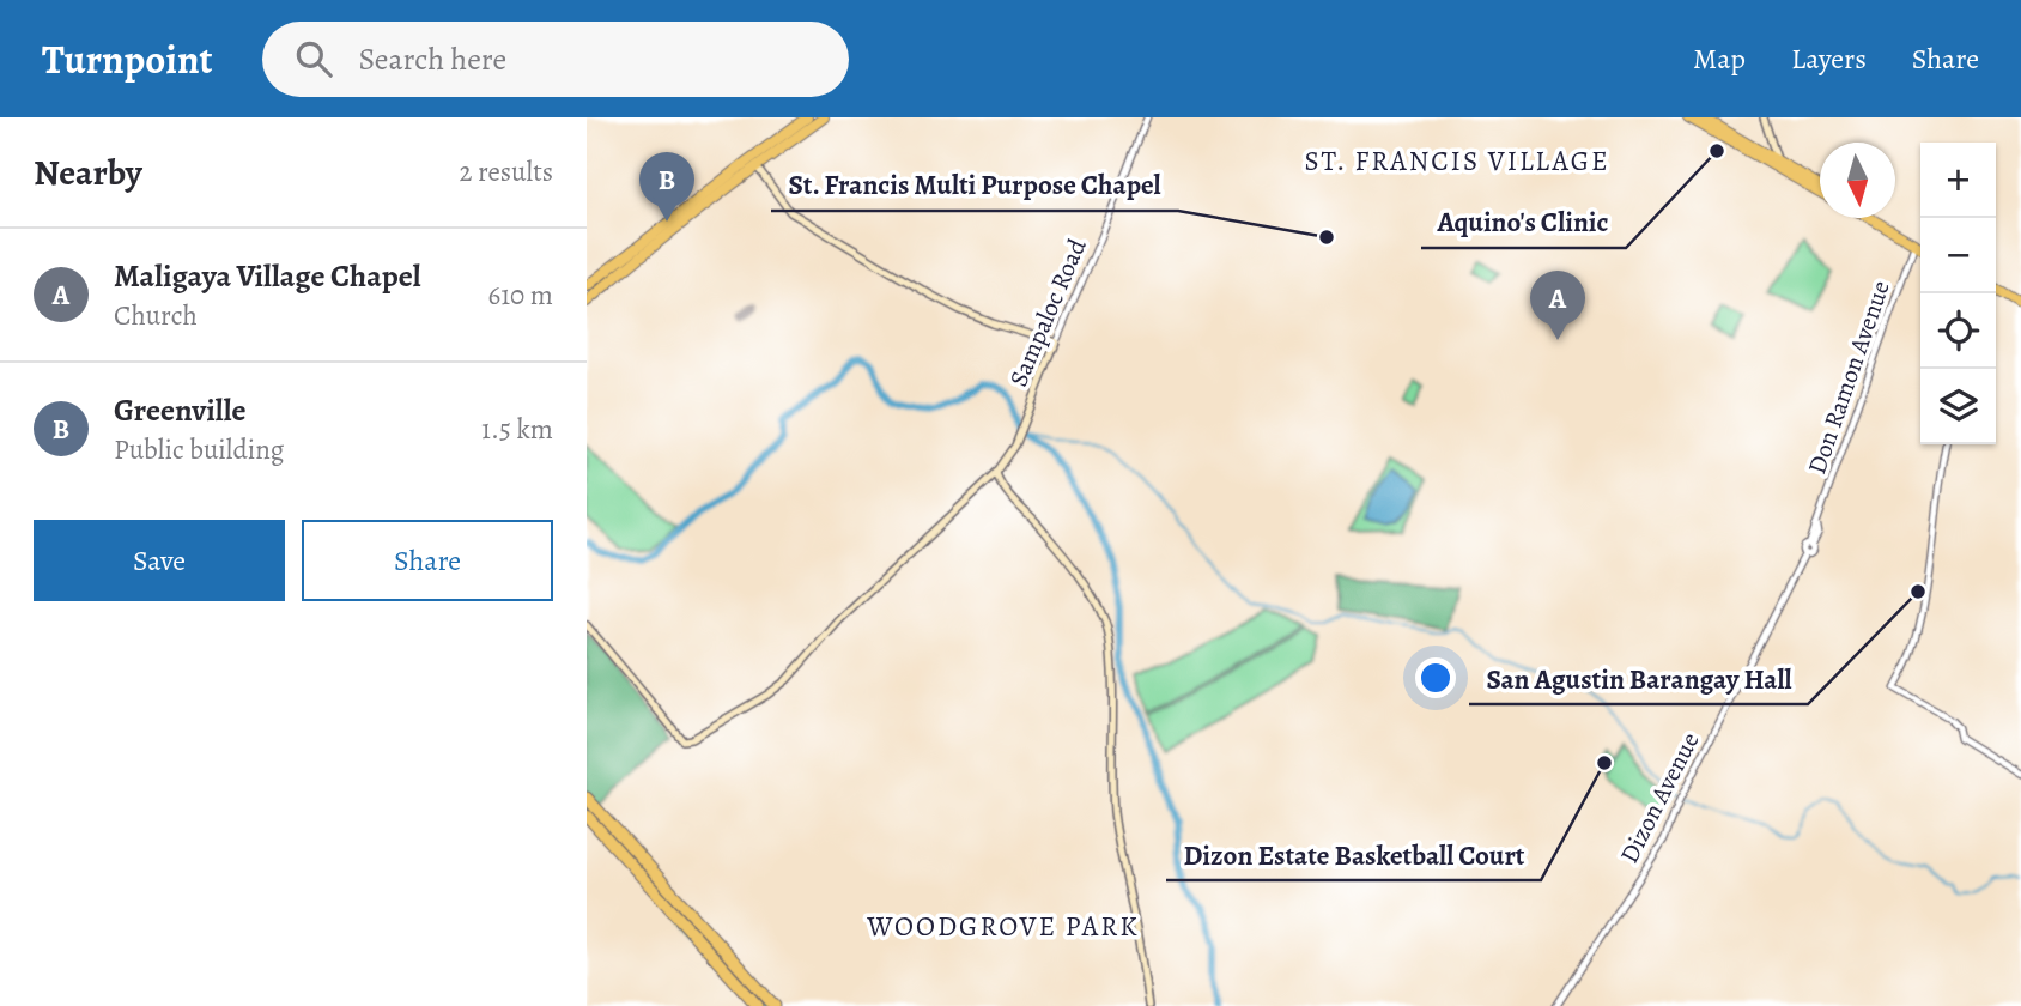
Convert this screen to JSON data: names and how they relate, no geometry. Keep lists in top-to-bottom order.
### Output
{
  "streets": {
    "main road": ["Sampaloc Road"],
    "street": ["Don Ramon Avenue", "Dizon Avenue"]
  },
  "crossings": [
    ["Don Ramon Avenue", "Dizon Avenue"]
  ],
  "districts": ["ST. FRANCIS VILLAGE", "WOODGROVE PARK"],
  "places": [
    "Aquino's Clinic",
    "St. Francis Multi Purpose Chapel",
    "San Agustin Barangay Hall",
    "Dizon Estate Basketball Court"
  ],
  "north": "bottom",
  "page": {
    "header": "Turnpoint",
    "search": "Search here",
    "nav": ["Map", "Layers", "Share"],
    "heading": ["Nearby", "2 results"],
    "map_buttons": ["+", "−"],
    "pins": ["B", "A"],
    "list": [
      {
        "mark": "A",
        "name": "Maligaya Village Chapel",
        "note": "Church",
        "value": "610 m"
      },
      {
        "mark": "B",
        "name": "Greenville",
        "note": "Public building",
        "value": "1.5 km"
      }
    ],
    "buttons": ["Save", "Share"]
  }
}
